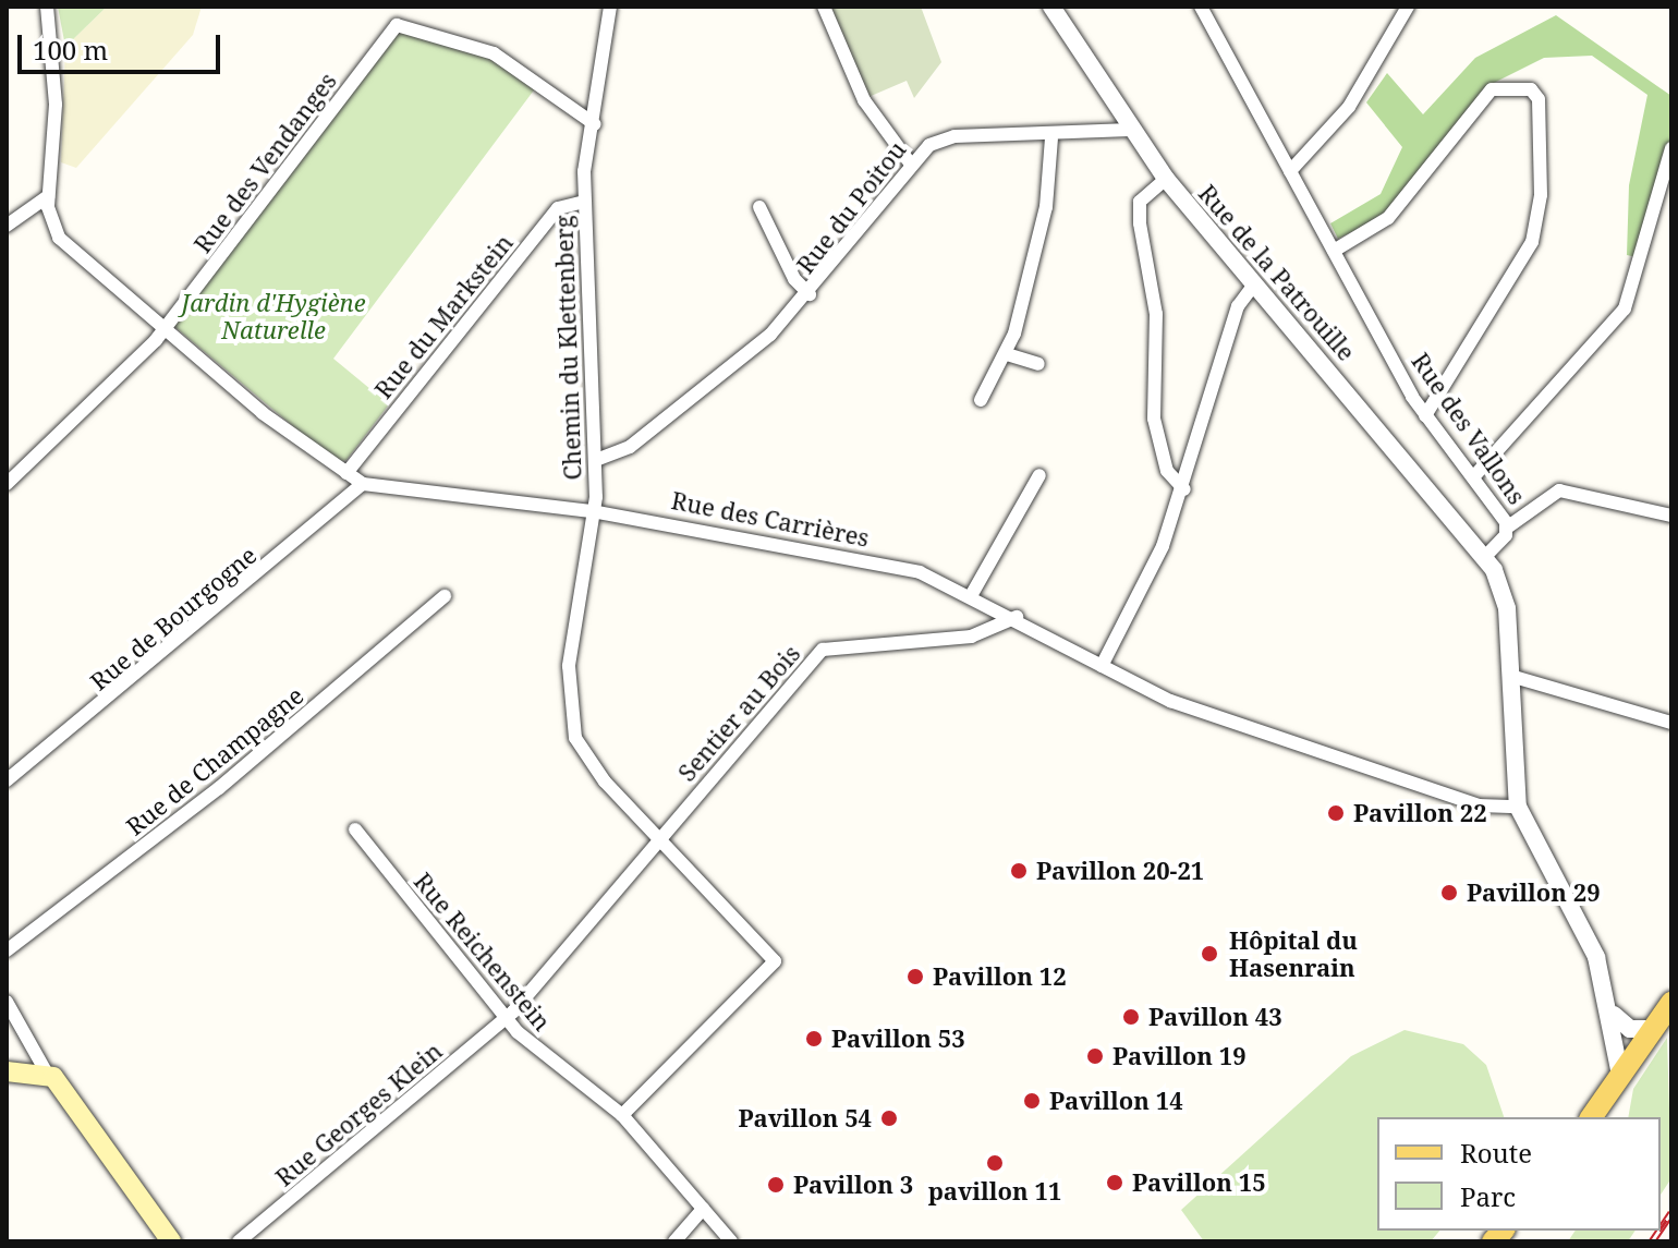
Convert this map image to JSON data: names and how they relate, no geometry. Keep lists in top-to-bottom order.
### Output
{
  "streets": {
    "street": [
      "Rue des Vendanges",
      "Rue du Poitou",
      "Rue de la Patrouille",
      "Rue du Markstein",
      "Chemin du Klettenberg",
      "Rue des Vallons",
      "Rue des Carrières",
      "Rue de Bourgogne",
      "Sentier au Bois",
      "Rue de Champagne",
      "Rue Reichenstein",
      "Rue Georges Klein"
    ]
  },
  "crossings": [
    ["Rue des Vendanges", "Chemin du Klettenberg"],
    ["Rue des Vendanges", "Rue des Carrières"],
    ["Rue du Poitou", "Rue de la Patrouille"],
    ["Rue du Poitou", "Chemin du Klettenberg"],
    ["Rue de la Patrouille", "Rue des Vallons"],
    ["Rue du Markstein", "Chemin du Klettenberg"],
    ["Rue du Markstein", "Rue des Carrières"],
    ["Chemin du Klettenberg", "Rue des Carrières"],
    ["Chemin du Klettenberg", "Sentier au Bois"],
    ["Chemin du Klettenberg", "Rue Reichenstein"],
    ["Rue des Carrières", "Rue de Bourgogne"],
    ["Rue des Carrières", "Sentier au Bois"],
    ["Rue Reichenstein", "Rue Georges Klein"]
  ],
  "parks": ["Jardin d'Hygiène Naturelle"],
  "places": [
    "Pavillon 22",
    "Pavillon 20-21",
    "Pavillon 29",
    "Hôpital du Hasenrain",
    "Pavillon 12",
    "Pavillon 43",
    "Pavillon 53",
    "Pavillon 19",
    "Pavillon 14",
    "Pavillon 54",
    "pavillon 11",
    "Pavillon 15",
    "Pavillon 3"
  ],
  "legend": ["Route", "Parc"],
  "scale_bar": "100 m"
}
